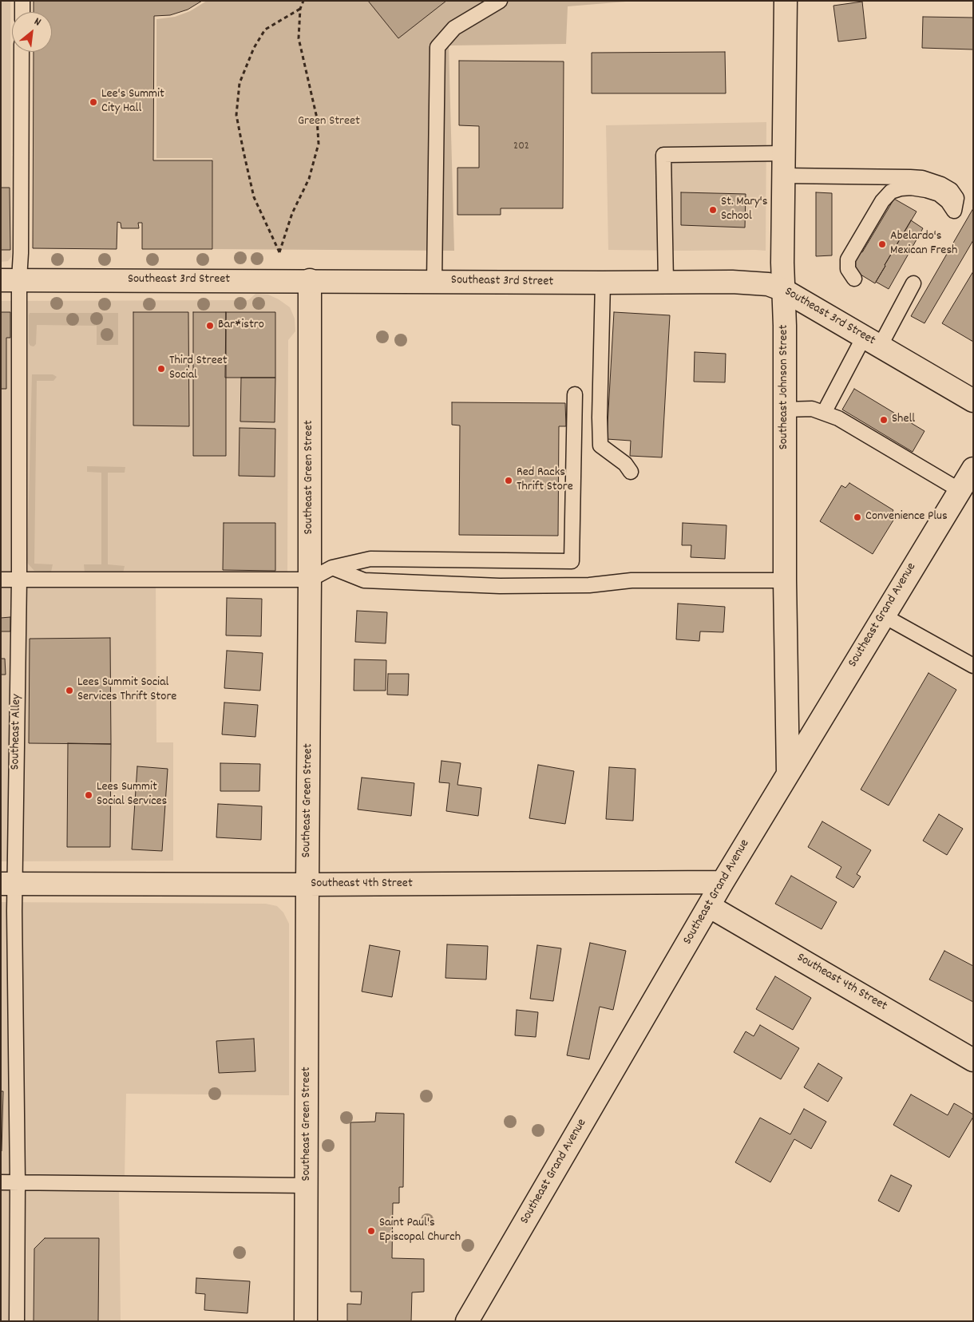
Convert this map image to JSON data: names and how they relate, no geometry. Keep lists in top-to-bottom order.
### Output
{
  "streets": {
    "street": [
      "Southeast 3rd Street",
      "Southeast Johnson Street",
      "Southeast Green Street",
      "Southeast Grand Avenue",
      "Southeast 4th Street"
    ],
    "lane": ["Southeast Alley"]
  },
  "crossings": [
    ["Southeast 3rd Street", "Southeast Johnson Street"],
    ["Southeast 3rd Street", "Southeast Green Street"],
    ["Southeast 3rd Street", "Southeast Alley"],
    ["Southeast Johnson Street", "Southeast Grand Avenue"],
    ["Southeast Green Street", "Southeast 4th Street"],
    ["Southeast Grand Avenue", "Southeast 4th Street"],
    ["Southeast Alley", "Southeast 4th Street"]
  ],
  "parks": ["Green Street"],
  "places": [
    "Lee's Summit City Hall",
    "St. Mary's School",
    "Abelardo's Mexican Fresh",
    "Bar*istro",
    "Third Street Social",
    "Shell",
    "Red Racks Thrift Store",
    "Convenience Plus",
    "Lees Summit Social Services Thrift Store",
    "Lees Summit Social Services",
    "Saint Paul's Episcopal Church"
  ],
  "house_numbers": ["202"],
  "north": "top right"
}
